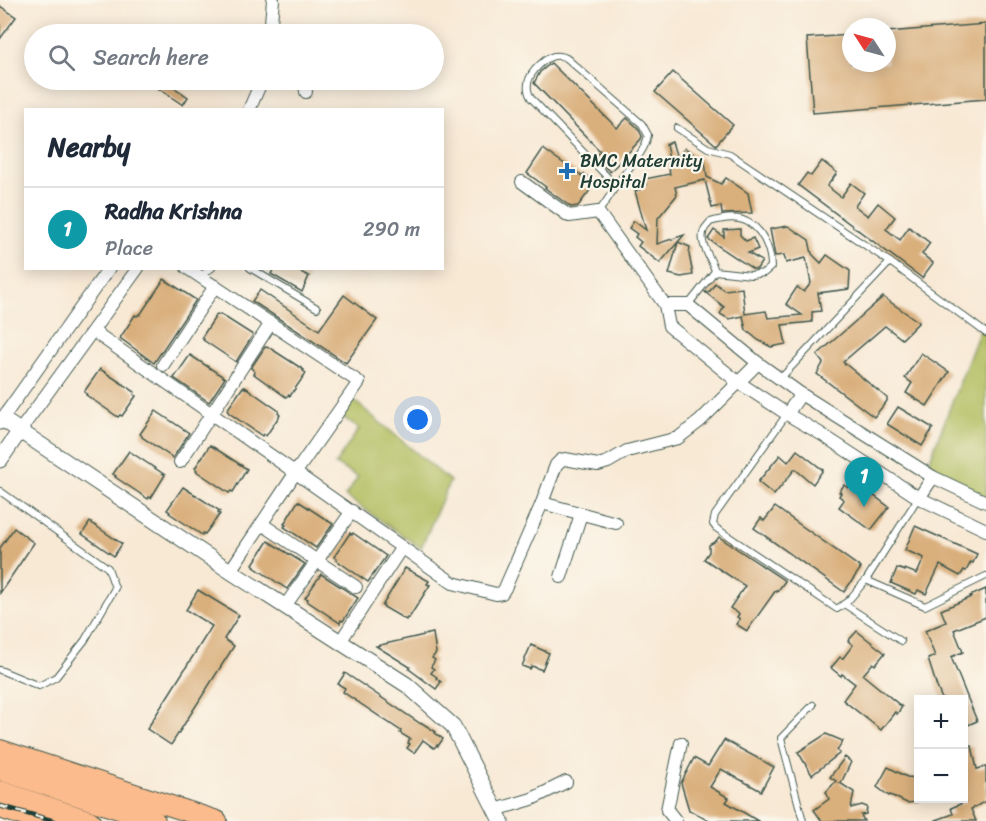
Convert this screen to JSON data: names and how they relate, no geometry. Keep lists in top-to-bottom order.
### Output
{
  "places": {
    "health": ["BMC Maternity Hospital"]
  },
  "north": "top left",
  "page": {
    "search": "Search here",
    "heading": "Nearby",
    "list": [
      {
        "mark": "1",
        "name": "Radha Krishna",
        "note": "Place",
        "value": "290 m"
      }
    ],
    "pins": "1",
    "map_buttons": ["+", "−"]
  }
}
